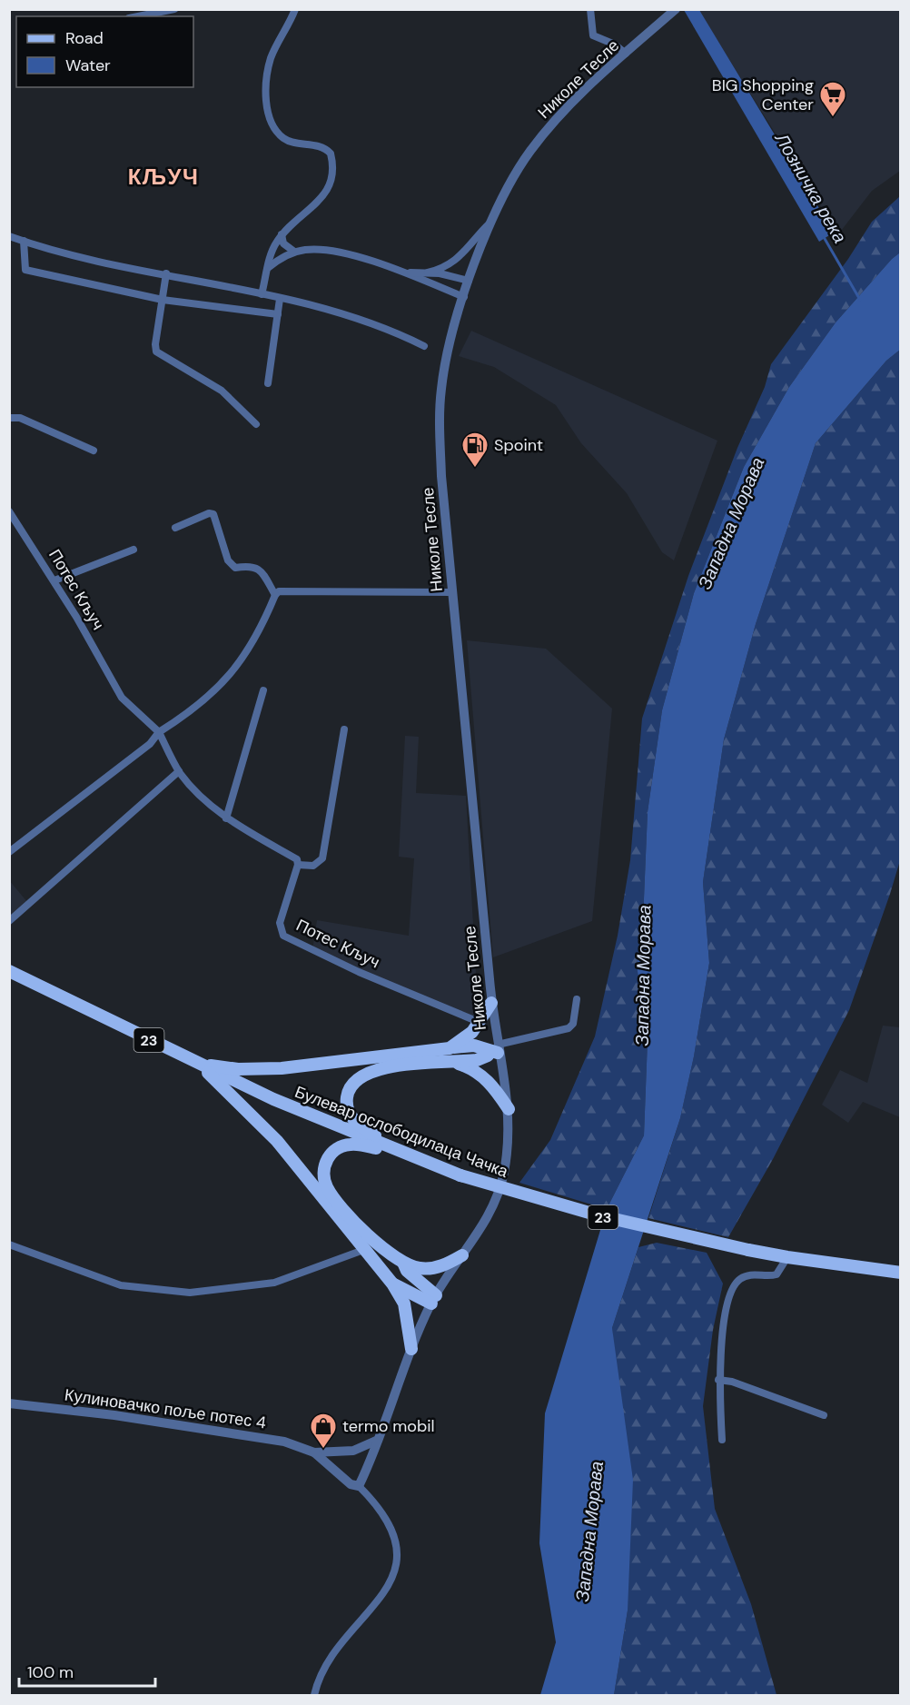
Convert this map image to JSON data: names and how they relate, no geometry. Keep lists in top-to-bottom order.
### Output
{
  "streets": {
    "main road": ["23", "Булевар ослободилаца Чачка"],
    "street": ["Николе Тесле", "Потес Кључ", "Кулиновачко поље потес 4"]
  },
  "districts": ["КЉУЧ"],
  "water": ["Лозничка река", "Западна Морава"],
  "places": {
    "supermarket": ["BIG Shopping Center"],
    "fuel station": ["Spoint"],
    "shop": ["termo mobil"]
  },
  "legend": ["Road", "Water"],
  "scale_bar": "100 m"
}
